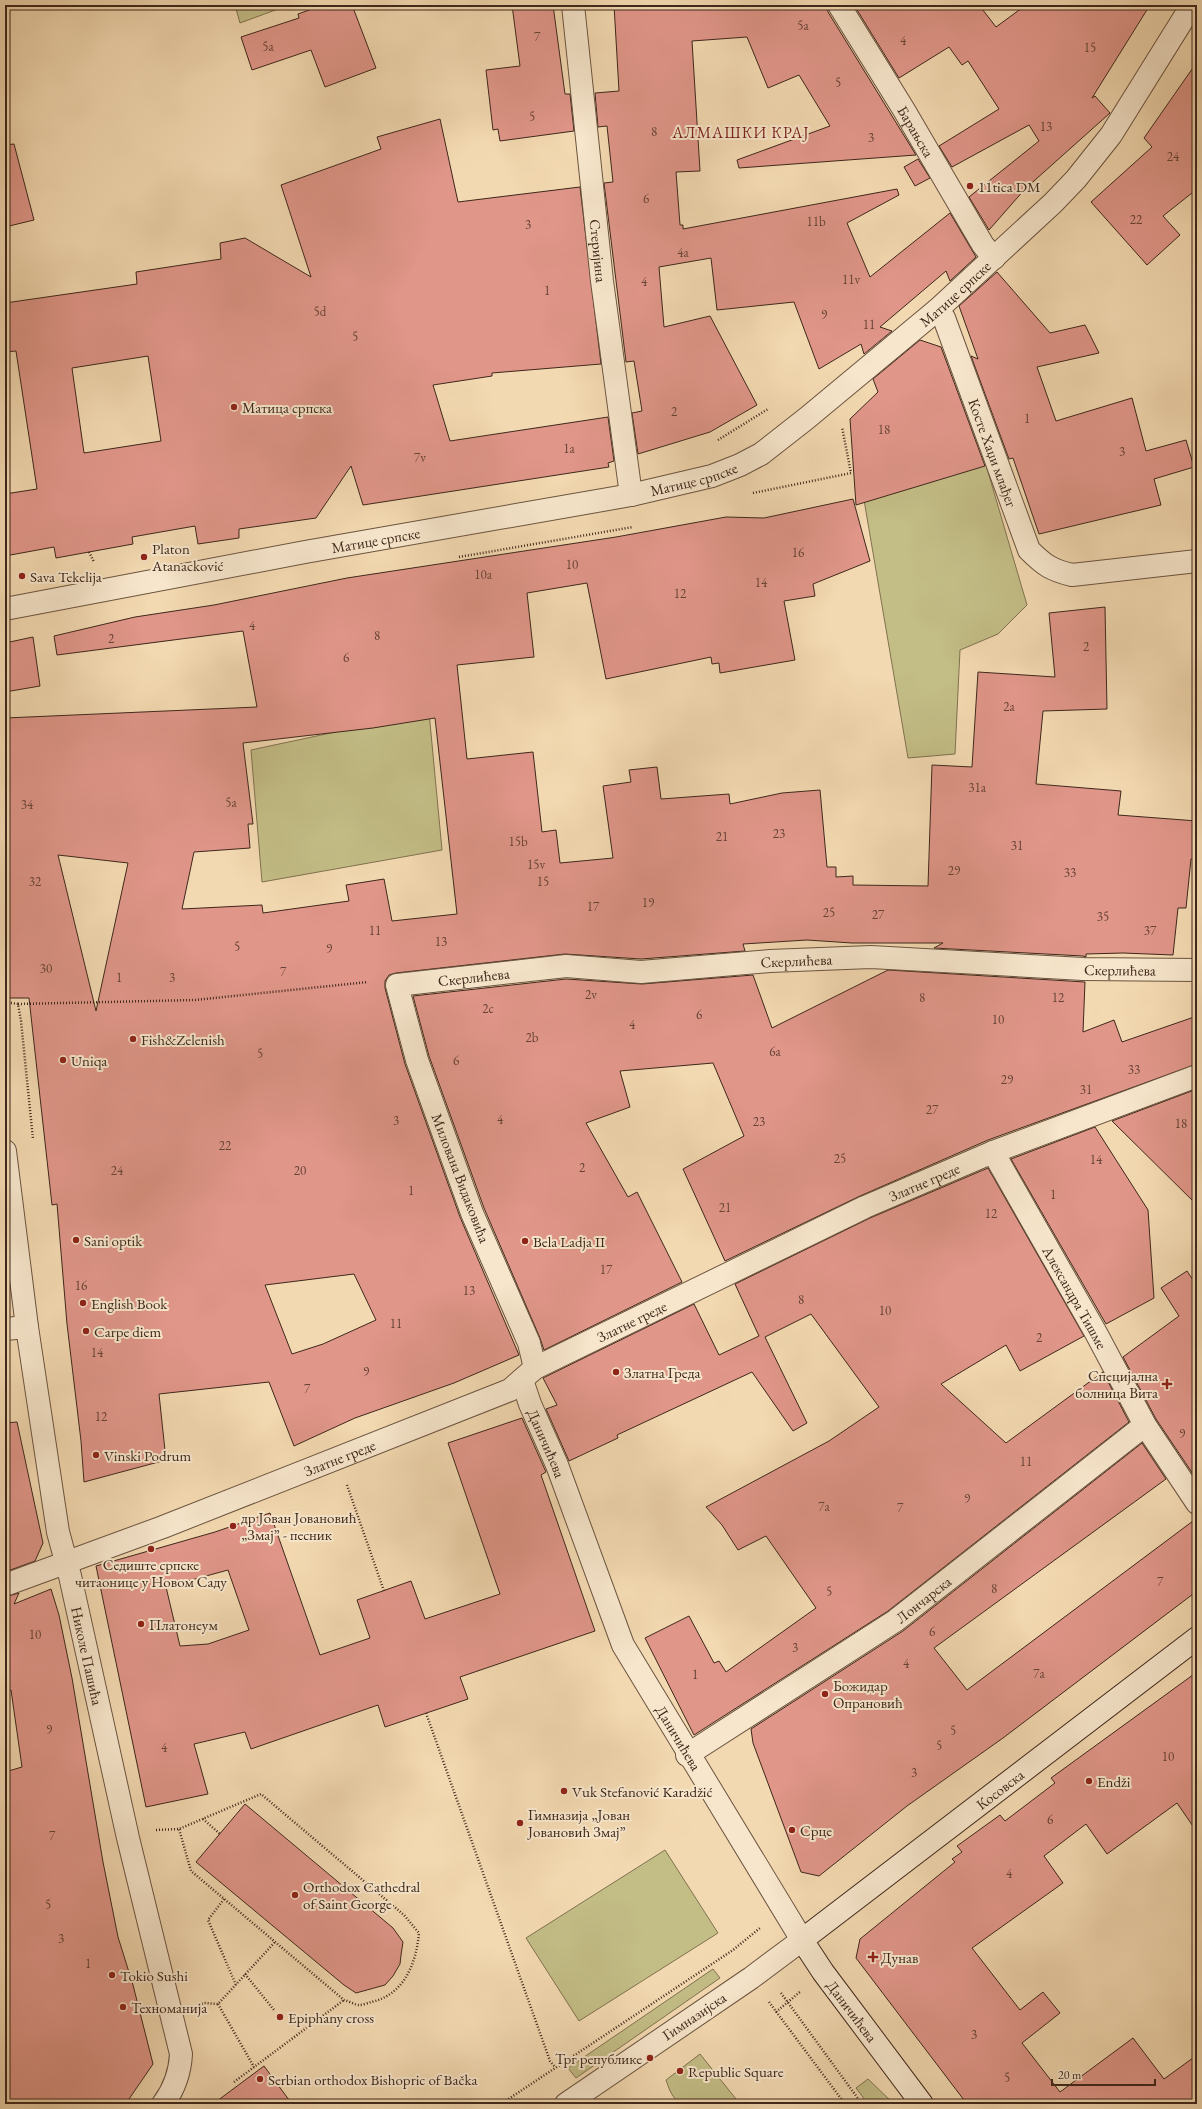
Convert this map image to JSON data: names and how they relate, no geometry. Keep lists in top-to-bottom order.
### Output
{
  "streets": {
    "street": [
      "Барањска",
      "Стеријина",
      "Матице српске",
      "Косте Хаџи млађег",
      "Скерлићева",
      "Милована Видаковића",
      "Златне греде",
      "Александра Тишме",
      "Даничићева",
      "Лончарска",
      "Николе Пашића",
      "Косовска",
      "Гимназијска"
    ]
  },
  "crossings": [
    ["Барањска", "Матице српске"],
    ["Стеријина", "Матице српске"],
    ["Матице српске", "Косте Хаџи млађег"],
    ["Скерлићева", "Милована Видаковића"],
    ["Милована Видаковића", "Златне греде"],
    ["Милована Видаковића", "Даничићева"],
    ["Златне греде", "Александра Тишме"],
    ["Златне греде", "Даничићева"],
    ["Златне греде", "Николе Пашића"],
    ["Александра Тишме", "Лончарска"],
    ["Даничићева", "Лончарска"],
    ["Даничићева", "Косовска"],
    ["Даничићева", "Гимназијска"],
    ["Косовска", "Гимназијска"]
  ],
  "districts": ["АЛМАШКИ КРАЈ"],
  "places": {
    "other": [
      "11tica DM",
      "Матица српска",
      "Platon Atanacković",
      "Sava Tekelija",
      "Fish&Zelenish",
      "Uniqa",
      "Sani optik",
      "Bela Ladja II",
      "English Book",
      "Carpe diem",
      "Златна Греда",
      "Vinski Podrum",
      "др Јован Јовановић „Змај” - песник",
      "Седиште српске читаонице у Новом Саду",
      "Платонеум",
      "Божидар Опрановић",
      "Endži",
      "Vuk Stefanović Karadžić",
      "Гимназија „Јован Јовановић Змај”",
      "Срце",
      "Orthodox Cathedral of Saint George",
      "Tokio Sushi",
      "Техноманија",
      "Epiphany cross",
      "Трг републике",
      "Republic Square",
      "Serbian orthodox Bishopric of Bačka"
    ],
    "health": ["Специјална болница Вита", "Дунав"]
  },
  "house_numbers": [
    "5a",
    "7",
    "4",
    "5a",
    "15",
    "5",
    "5",
    "13",
    "8",
    "3",
    "24",
    "6",
    "22",
    "11b",
    "3",
    "4a",
    "11v",
    "4",
    "1",
    "5d",
    "9",
    "11",
    "5",
    "2",
    "1",
    "18",
    "1a",
    "3",
    "7v",
    "16",
    "10",
    "10a",
    "14",
    "12",
    "4",
    "8",
    "2",
    "2",
    "6",
    "2a",
    "31a",
    "5a",
    "34",
    "23",
    "21",
    "15b",
    "31",
    "15v",
    "29",
    "33",
    "32",
    "15",
    "19",
    "17",
    "25",
    "27",
    "35",
    "11",
    "37",
    "13",
    "5",
    "9",
    "30",
    "7",
    "1",
    "3",
    "2v",
    "8",
    "12",
    "2c",
    "6",
    "10",
    "4",
    "2b",
    "6a",
    "5",
    "6",
    "33",
    "29",
    "31",
    "27",
    "4",
    "3",
    "23",
    "18",
    "22",
    "25",
    "14",
    "2",
    "24",
    "20",
    "1",
    "1",
    "21",
    "12",
    "17",
    "16",
    "13",
    "8",
    "10",
    "11",
    "2",
    "14",
    "9",
    "7",
    "12",
    "9",
    "11",
    "9",
    "7a",
    "7",
    "7",
    "8",
    "5",
    "6",
    "10",
    "3",
    "4",
    "7a",
    "1",
    "9",
    "5",
    "5",
    "4",
    "10",
    "3",
    "6",
    "7",
    "4",
    "5",
    "3",
    "1",
    "3",
    "5"
  ],
  "scale_bar": "20 m"
}
